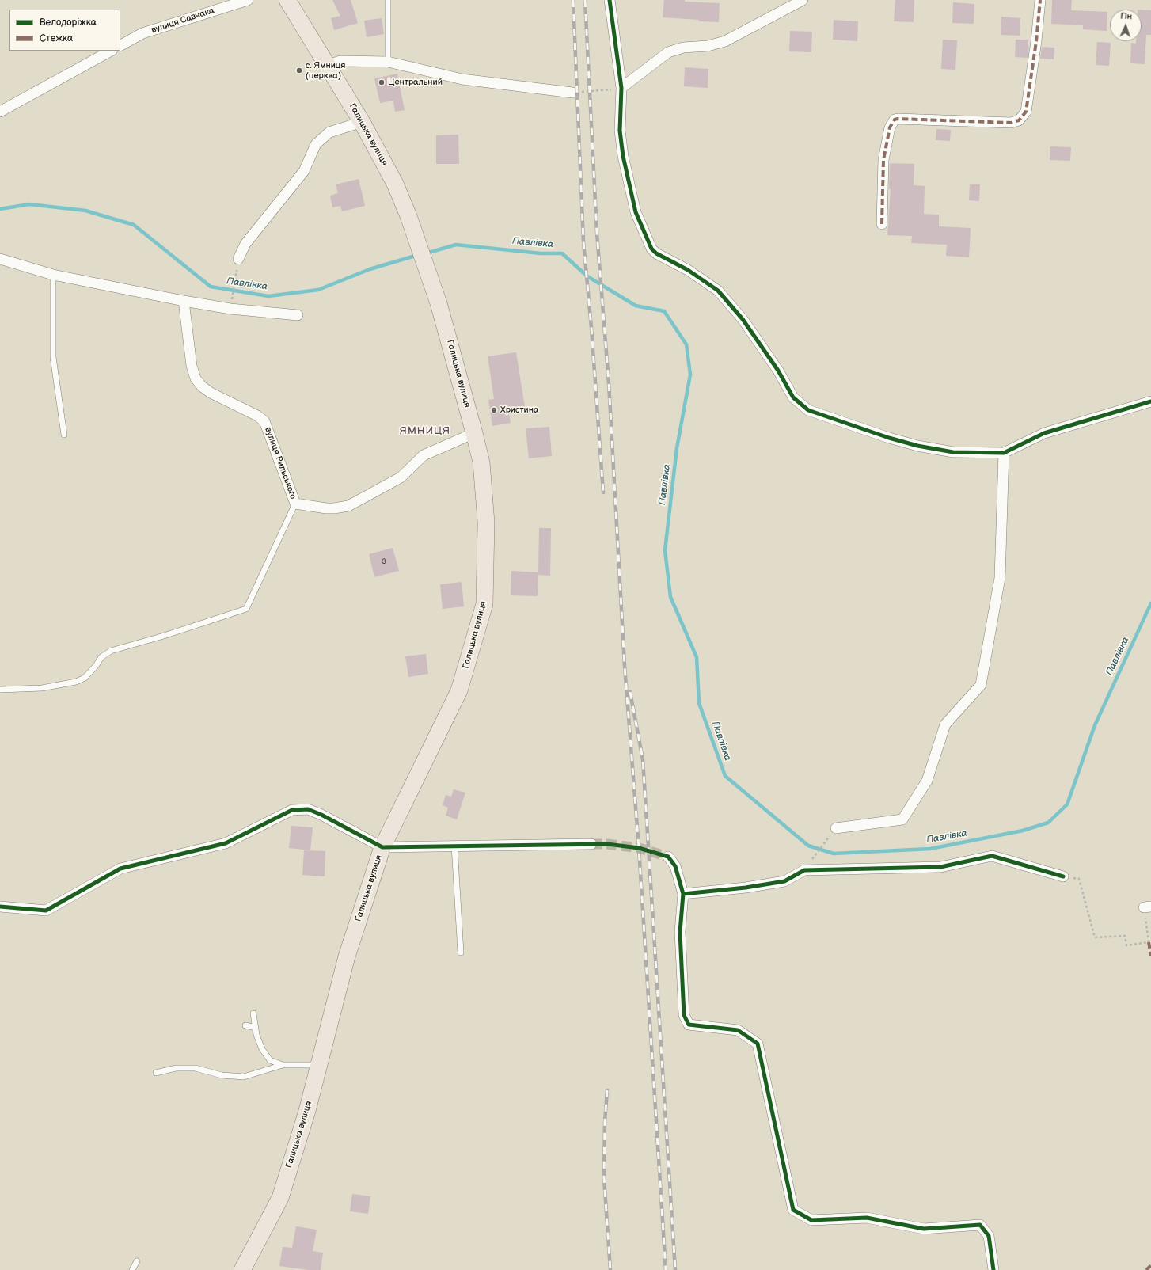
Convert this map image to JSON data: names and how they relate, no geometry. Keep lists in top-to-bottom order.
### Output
{
  "streets": {
    "main road": ["Галицька вулиця"],
    "street": ["вулиця Савчака", "вулиця Рильського"]
  },
  "crossings": [
    ["Галицька вулиця", "вулиця Рильського"]
  ],
  "districts": ["ЯМНИЦЯ"],
  "water": ["Павлівка"],
  "places": ["с. Ямниця (церква)", "Центральний", "Христина"],
  "house_numbers": ["3"],
  "legend": ["Велодоріжка", "Стежка"],
  "north": "top"
}
